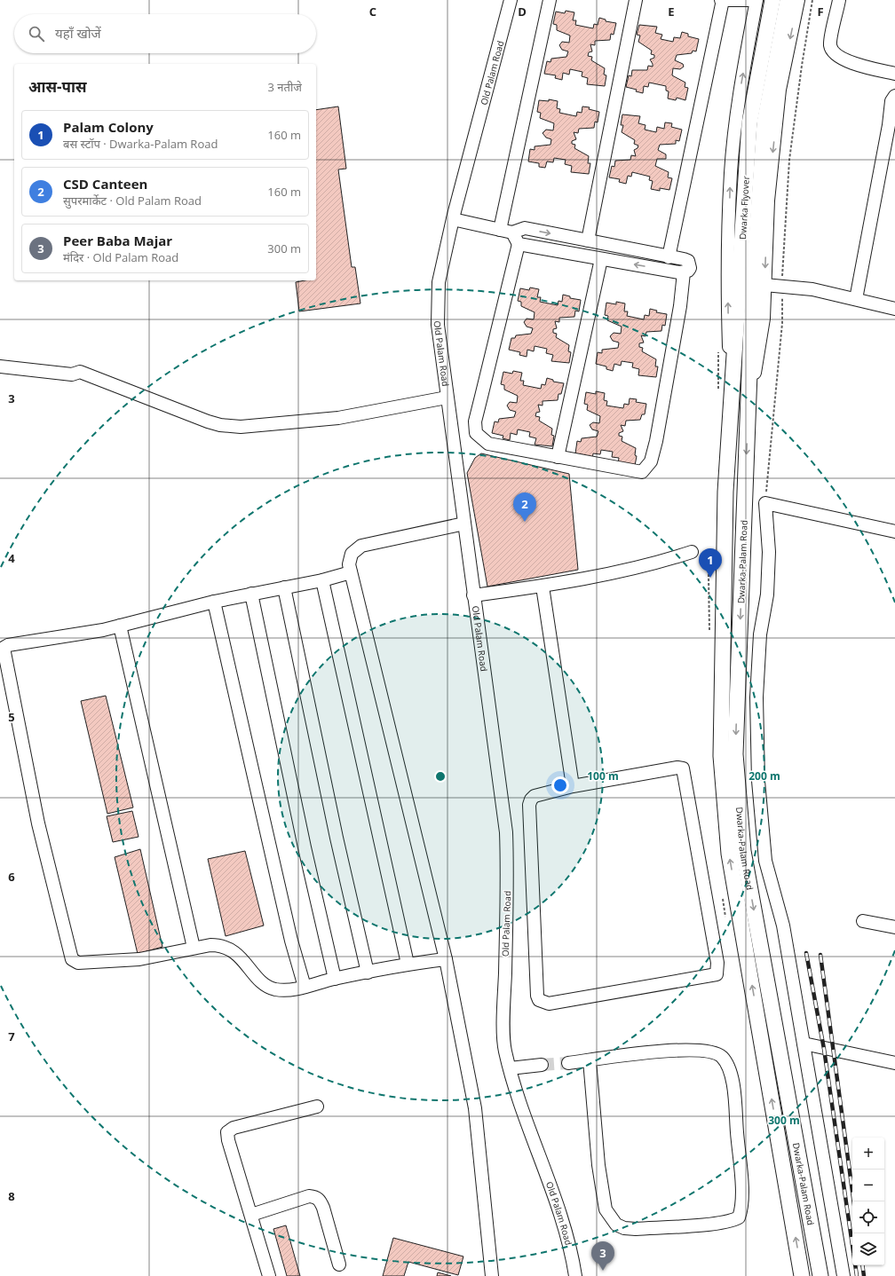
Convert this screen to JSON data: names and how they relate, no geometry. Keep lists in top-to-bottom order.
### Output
{
  "streets": {
    "main road": ["Dwarka Flyover", "Dwarka-Palam Road"],
    "street": ["Old Palam Road"]
  },
  "crossings": [
    ["Dwarka Flyover", "Dwarka-Palam Road"]
  ],
  "page": {
    "search": "यहाँ खोजें",
    "heading": ["आस-पास", "3 नतीजे"],
    "list": [
      {
        "mark": "1",
        "name": "Palam Colony",
        "note": "बस स्टॉप · Dwarka-Palam Road",
        "value": "160 m"
      },
      {
        "mark": "2",
        "name": "CSD Canteen",
        "note": "सुपरमार्केट · Old Palam Road",
        "value": "160 m"
      },
      {
        "mark": "3",
        "name": "Peer Baba Majar",
        "note": "मंदिर · Old Palam Road",
        "value": "300 m"
      }
    ],
    "pins": ["2", "1", "3"],
    "map_buttons": ["+", "−"]
  },
  "grid": {
    "columns": [
      "C",
      "D",
      "E",
      "F"
    ],
    "rows": [
      "3",
      "4",
      "5",
      "6",
      "7",
      "8"
    ]
  },
  "rings": ["100 m", "200 m", "300 m"]
}
